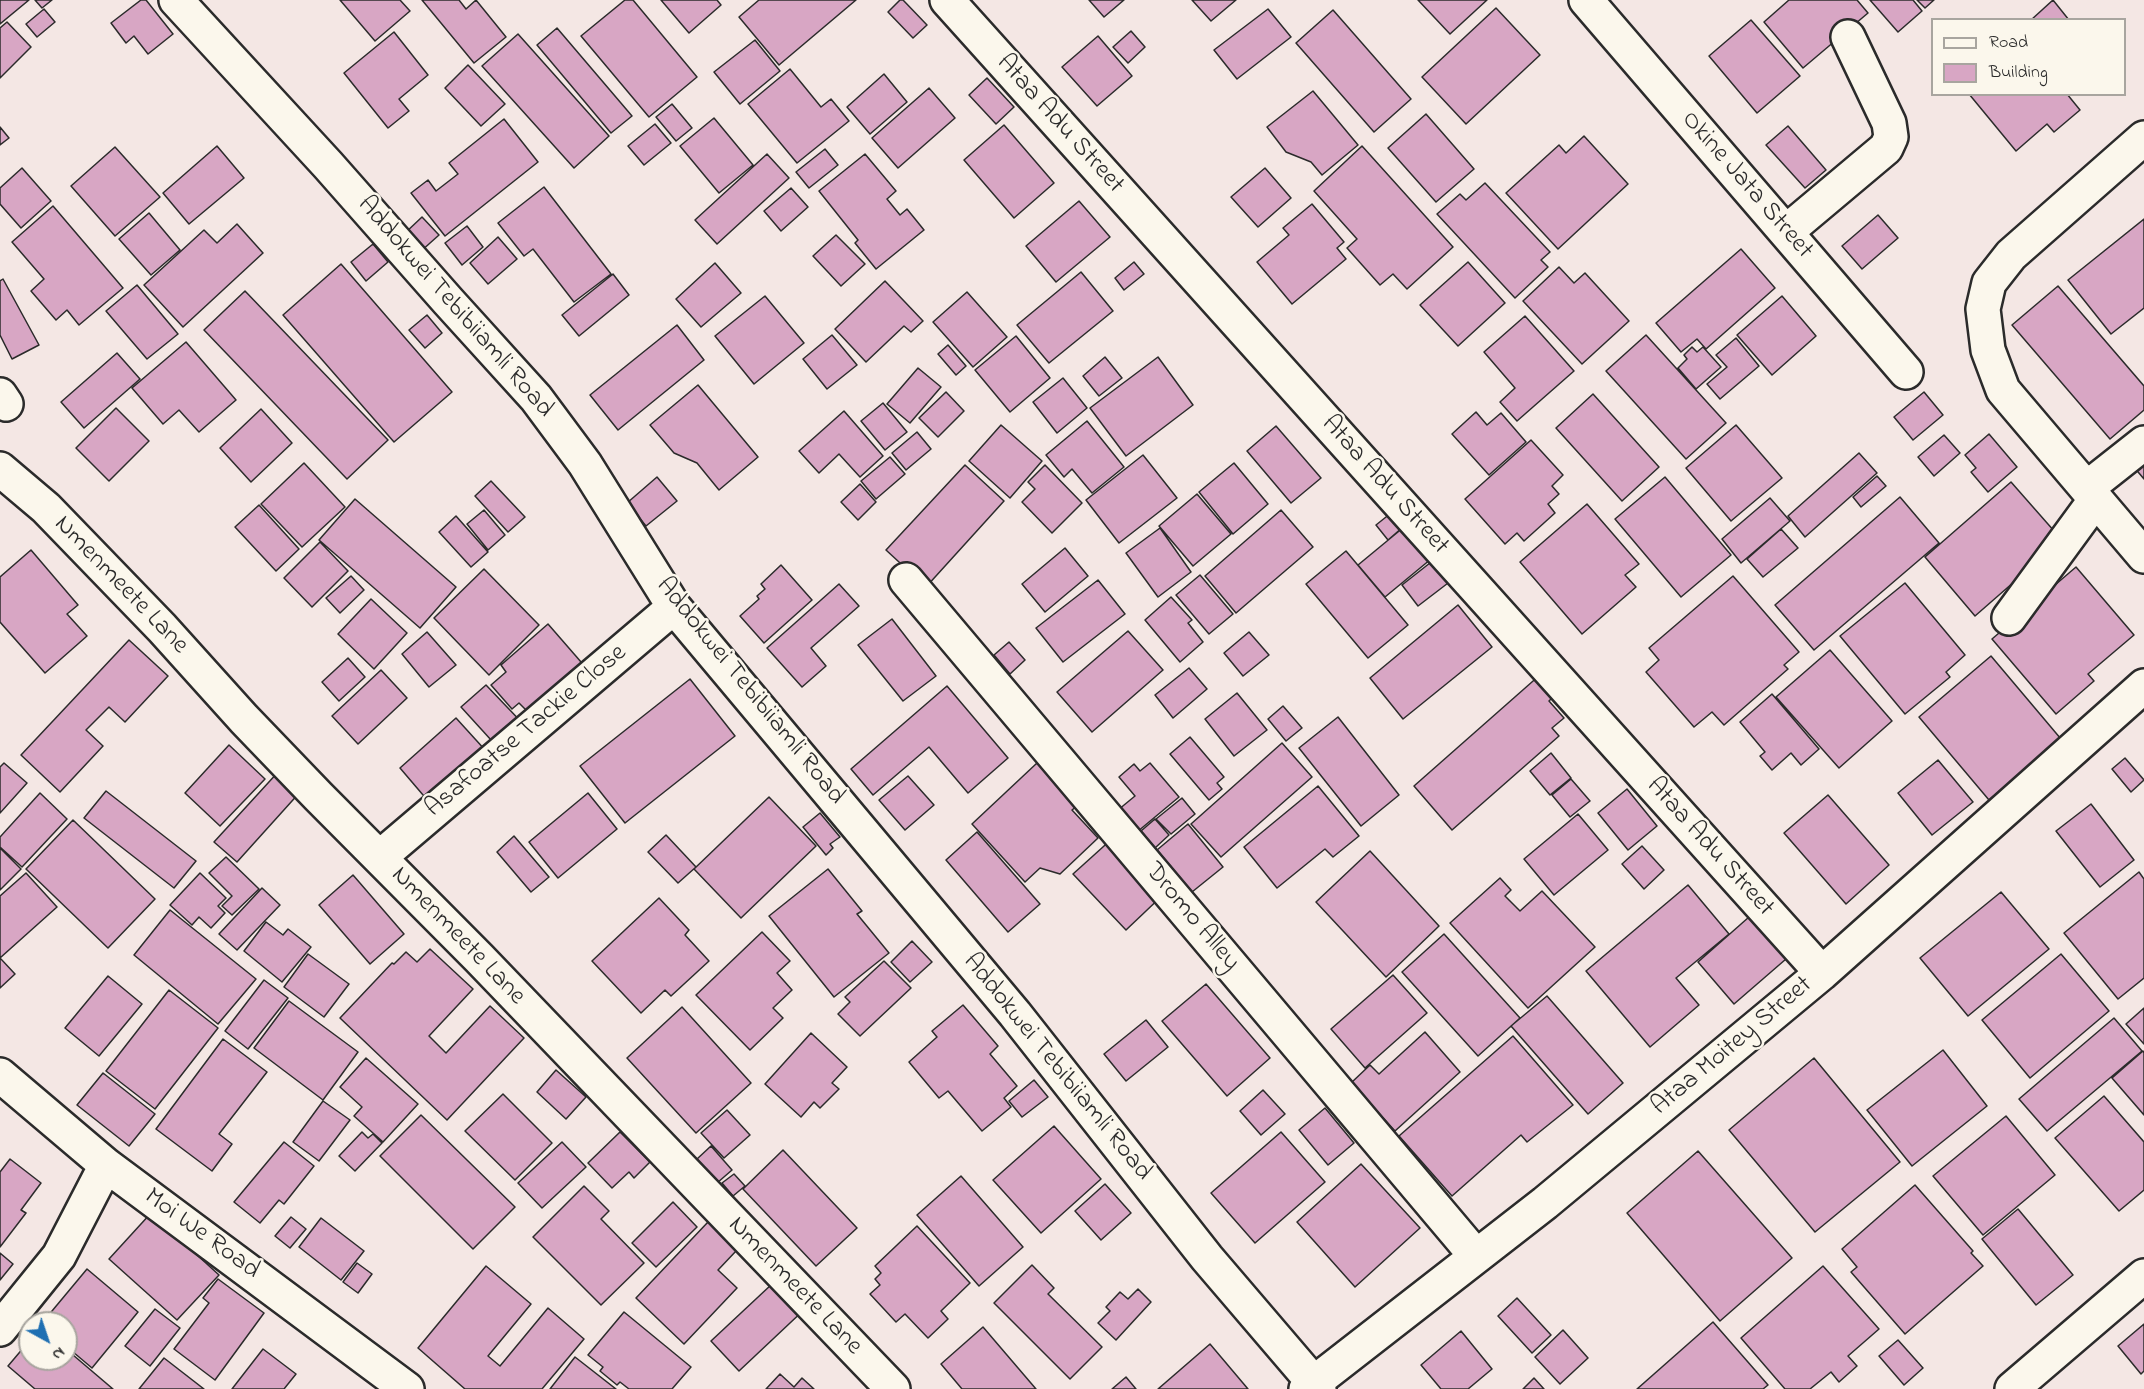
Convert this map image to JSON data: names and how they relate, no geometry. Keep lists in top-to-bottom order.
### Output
{
  "streets": {
    "street": [
      "Ataa Adu Street",
      "Okine Jata Street",
      "Addokwei Tebibiiamli Road",
      "Nmenmeete Lane",
      "Asafoatse Tackie Close",
      "Dromo Alley",
      "Ataa Moitey Street",
      "Moi We Road"
    ]
  },
  "crossings": [
    ["Ataa Adu Street", "Ataa Moitey Street"],
    ["Addokwei Tebibiiamli Road", "Asafoatse Tackie Close"],
    ["Addokwei Tebibiiamli Road", "Ataa Moitey Street"],
    ["Nmenmeete Lane", "Asafoatse Tackie Close"],
    ["Dromo Alley", "Ataa Moitey Street"]
  ],
  "legend": ["Road", "Building"],
  "north": "bottom right"
}
